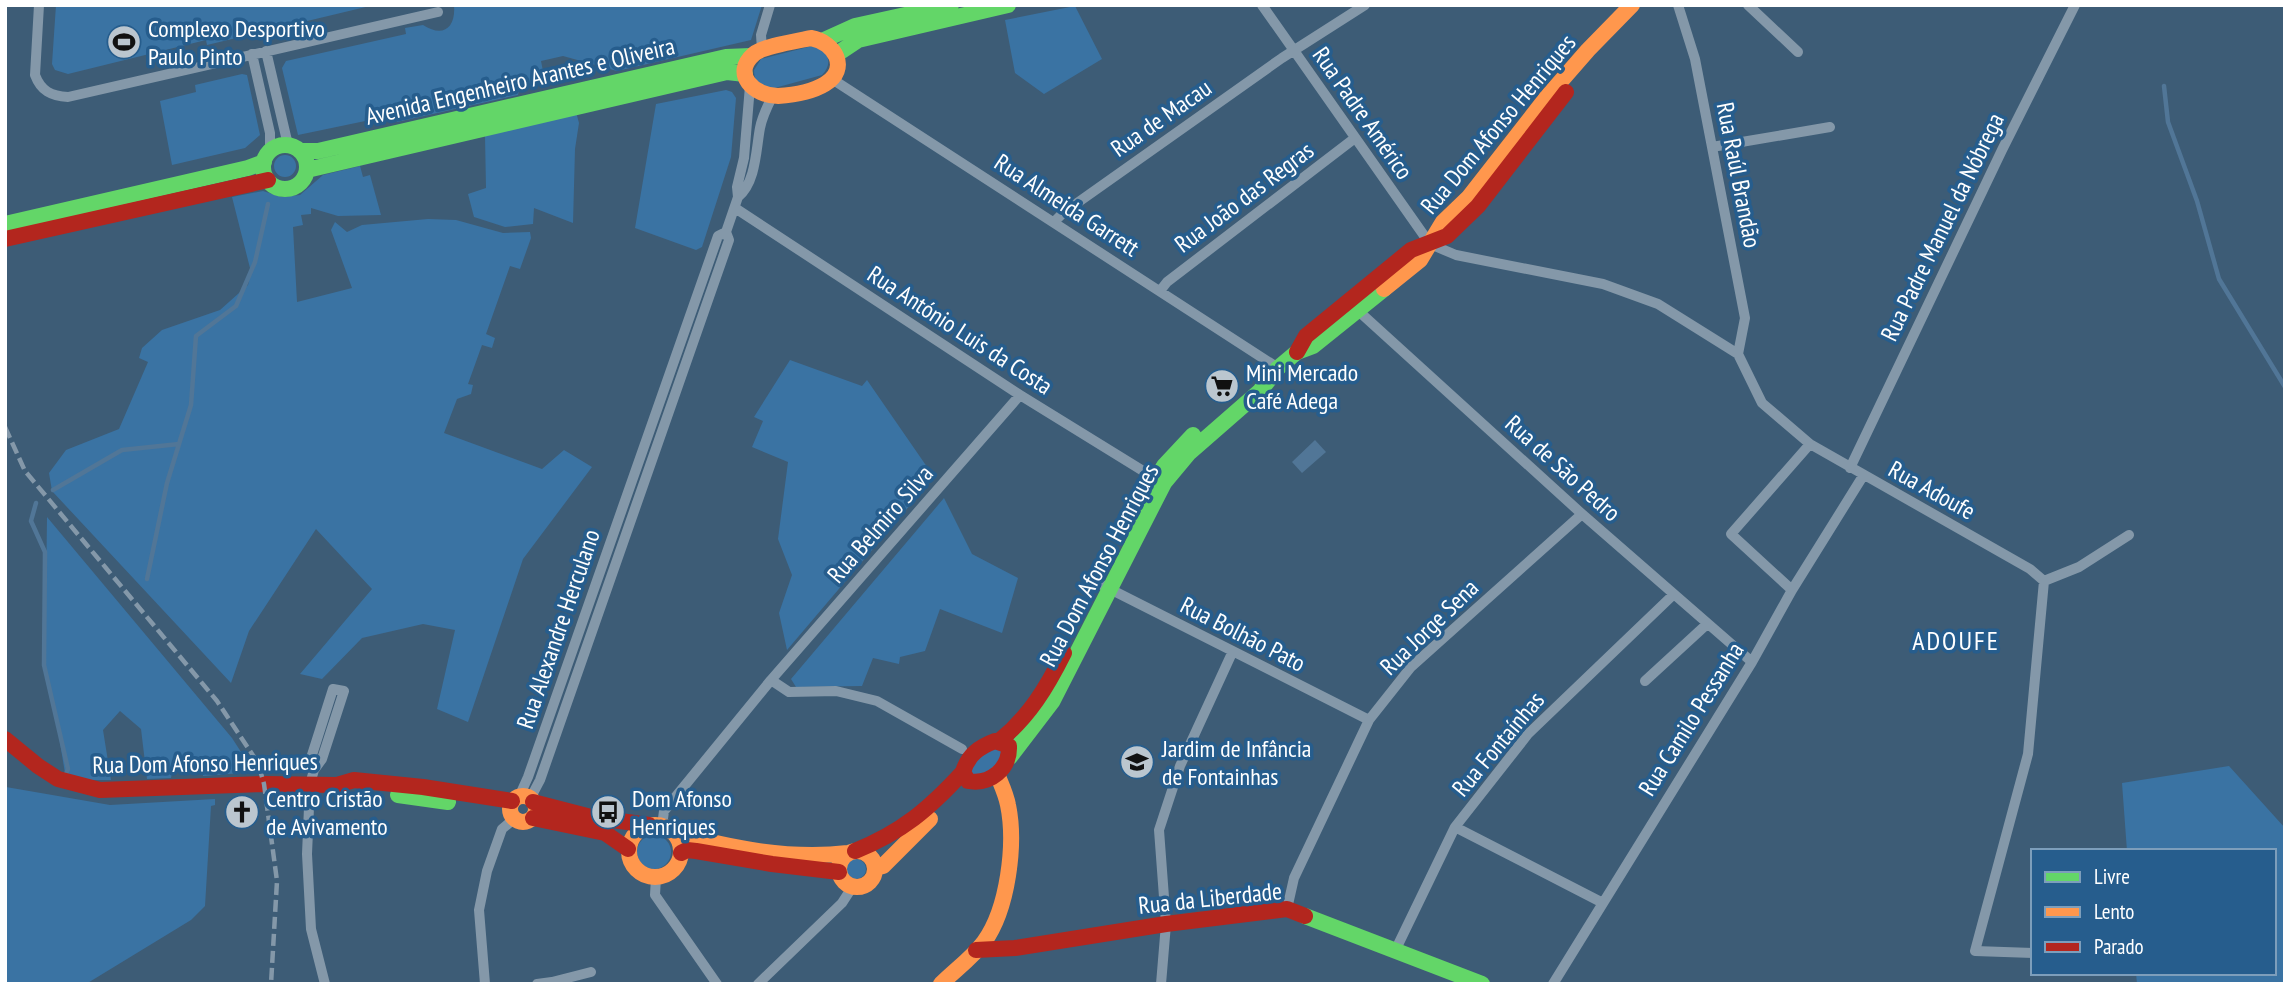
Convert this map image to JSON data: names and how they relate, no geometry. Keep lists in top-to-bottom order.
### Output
{
  "streets": {
    "street": [
      "Avenida Engenheiro Arantes e Oliveira",
      "Rua Padre Américo",
      "Rua de Macau",
      "Rua Dom Afonso Henriques",
      "Rua Raúl Brandão",
      "Rua João das Regras",
      "Rua Almeida Garrett",
      "Rua Padre Manuel da Nóbrega",
      "Rua António Luis da Costa",
      "Rua de São Pedro",
      "Rua Adoufe",
      "Rua Belmiro Silva",
      "Rua Jorge Sena",
      "Rua Alexandre Herculano",
      "Rua Bolhão Pato",
      "Rua Camilo Pessanha",
      "Rua Fontaínhas",
      "Rua da Liberdade"
    ]
  },
  "crossings": [
    ["Avenida Engenheiro Arantes e Oliveira", "Rua Alexandre Herculano"],
    ["Rua Padre Américo", "Rua de Macau"],
    ["Rua Padre Américo", "Rua Dom Afonso Henriques"],
    ["Rua Padre Américo", "Rua João das Regras"],
    ["Rua de Macau", "Rua Almeida Garrett"],
    ["Rua Dom Afonso Henriques", "Rua Almeida Garrett"],
    ["Rua Dom Afonso Henriques", "Rua António Luis da Costa"],
    ["Rua Dom Afonso Henriques", "Rua de São Pedro"],
    ["Rua Dom Afonso Henriques", "Rua Belmiro Silva"],
    ["Rua Dom Afonso Henriques", "Rua Alexandre Herculano"],
    ["Rua Dom Afonso Henriques", "Rua Bolhão Pato"],
    ["Rua Raúl Brandão", "Rua Adoufe"],
    ["Rua João das Regras", "Rua Almeida Garrett"],
    ["Rua Padre Manuel da Nóbrega", "Rua Adoufe"],
    ["Rua António Luis da Costa", "Rua Belmiro Silva"],
    ["Rua António Luis da Costa", "Rua Alexandre Herculano"],
    ["Rua de São Pedro", "Rua Jorge Sena"],
    ["Rua de São Pedro", "Rua Camilo Pessanha"],
    ["Rua de São Pedro", "Rua Fontaínhas"],
    ["Rua Adoufe", "Rua Camilo Pessanha"],
    ["Rua Jorge Sena", "Rua Bolhão Pato"],
    ["Rua Jorge Sena", "Rua da Liberdade"],
    ["Rua Fontaínhas", "Rua da Liberdade"]
  ],
  "districts": ["ADOUFE"],
  "places": {
    "sports": ["Complexo Desportivo Paulo Pinto"],
    "supermarket": ["Mini Mercado Café Adega"],
    "school or university": ["Jardim de Infância de Fontainhas"],
    "church": ["Centro Cristão de Avivamento"],
    "bus stop": ["Dom Afonso Henriques"]
  },
  "legend": ["Livre", "Lento", "Parado"]
}
